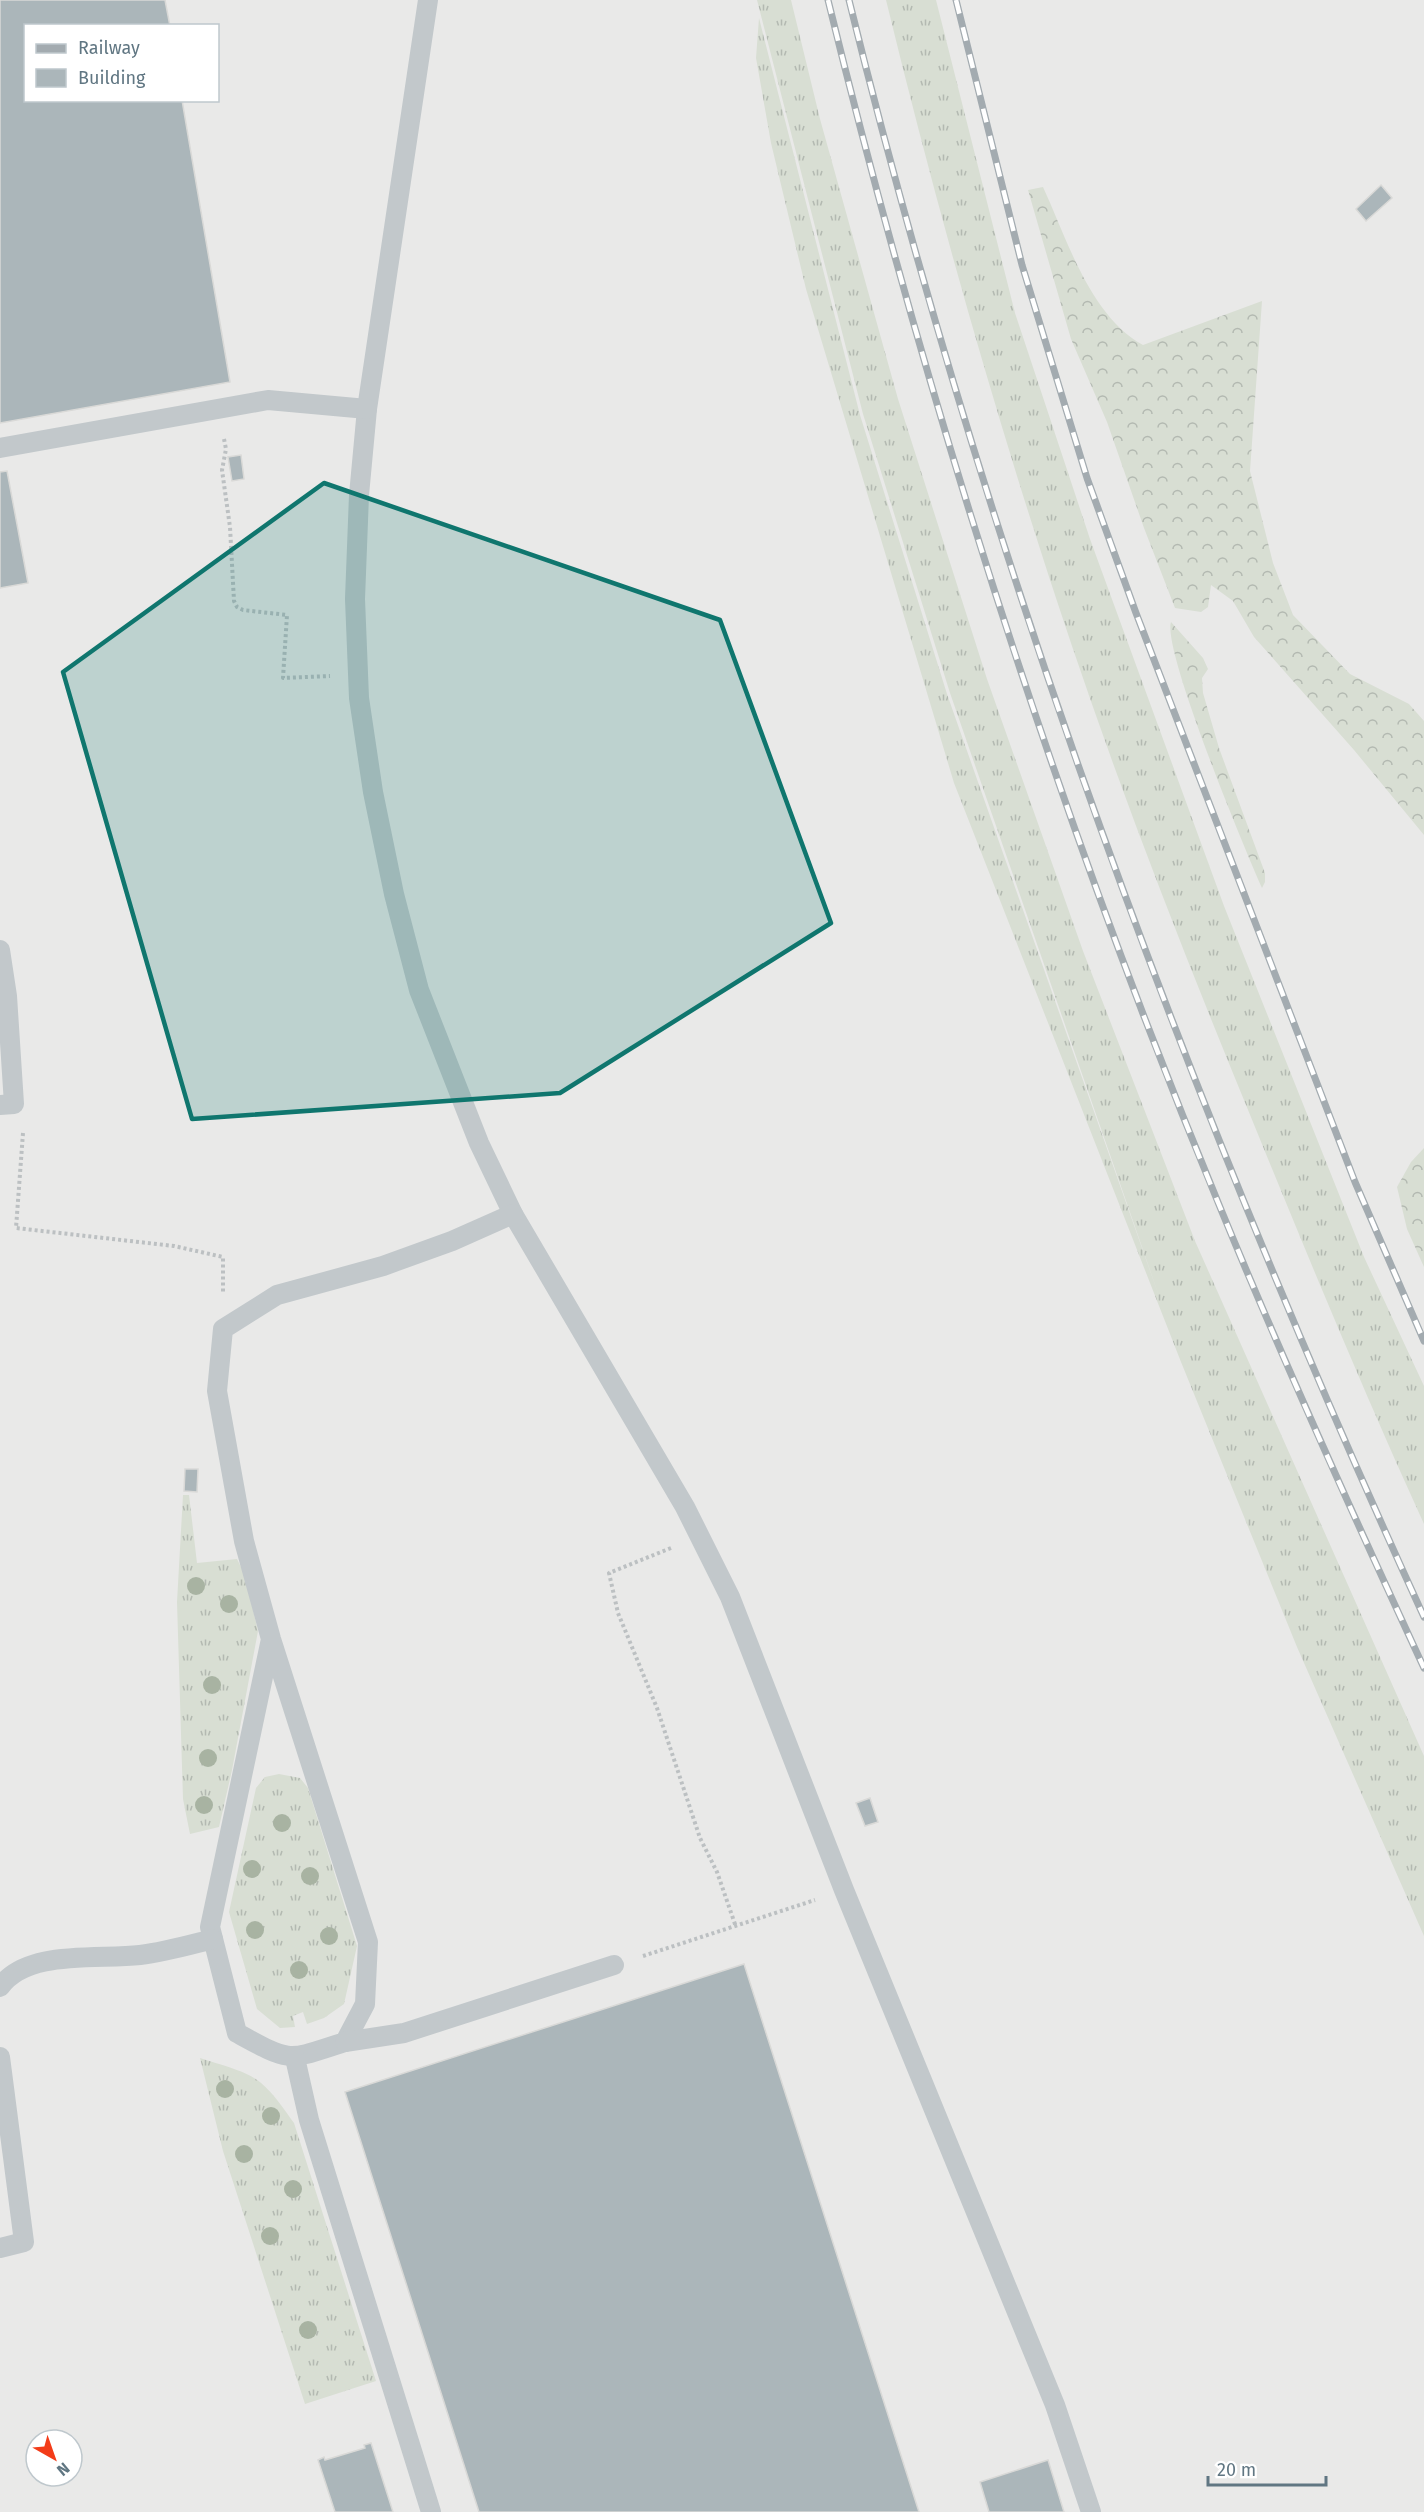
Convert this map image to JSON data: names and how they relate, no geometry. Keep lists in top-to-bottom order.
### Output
{
  "legend": ["Railway", "Building"],
  "scale_bar": "20 m",
  "north": "bottom right"
}
